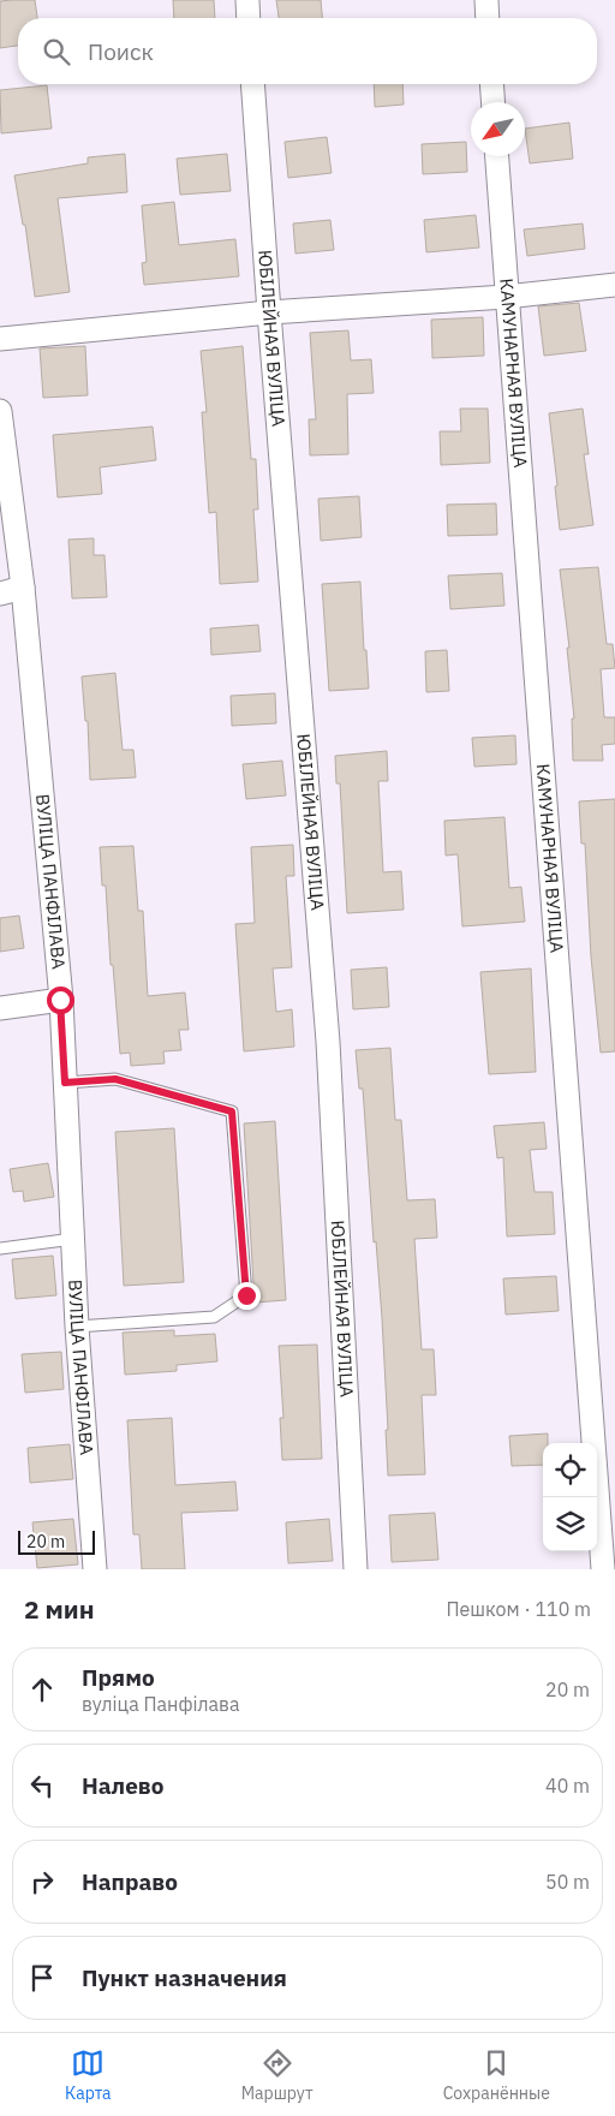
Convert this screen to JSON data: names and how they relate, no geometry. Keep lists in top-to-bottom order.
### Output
{
  "streets": {
    "street": ["ЮБІЛЕЙНАЯ ВУЛІЦА", "КАМУНАРНАЯ ВУЛІЦА", "ВУЛІЦА ПАНФІЛАВА"]
  },
  "scale_bar": "20 m",
  "north": "bottom left",
  "page": {
    "search": "Поиск",
    "scale": "20 m",
    "heading": ["2 мин", "Пешком · 110 m"],
    "list": [
      ["Прямо", "вуліца Панфілава", "20 m"],
      ["Налево", "40 m"],
      ["Направо", "50 m"],
      "Пункт назначения"
    ],
    "nav": ["Карта", "Маршрут", "Сохранённые"]
  }
}
